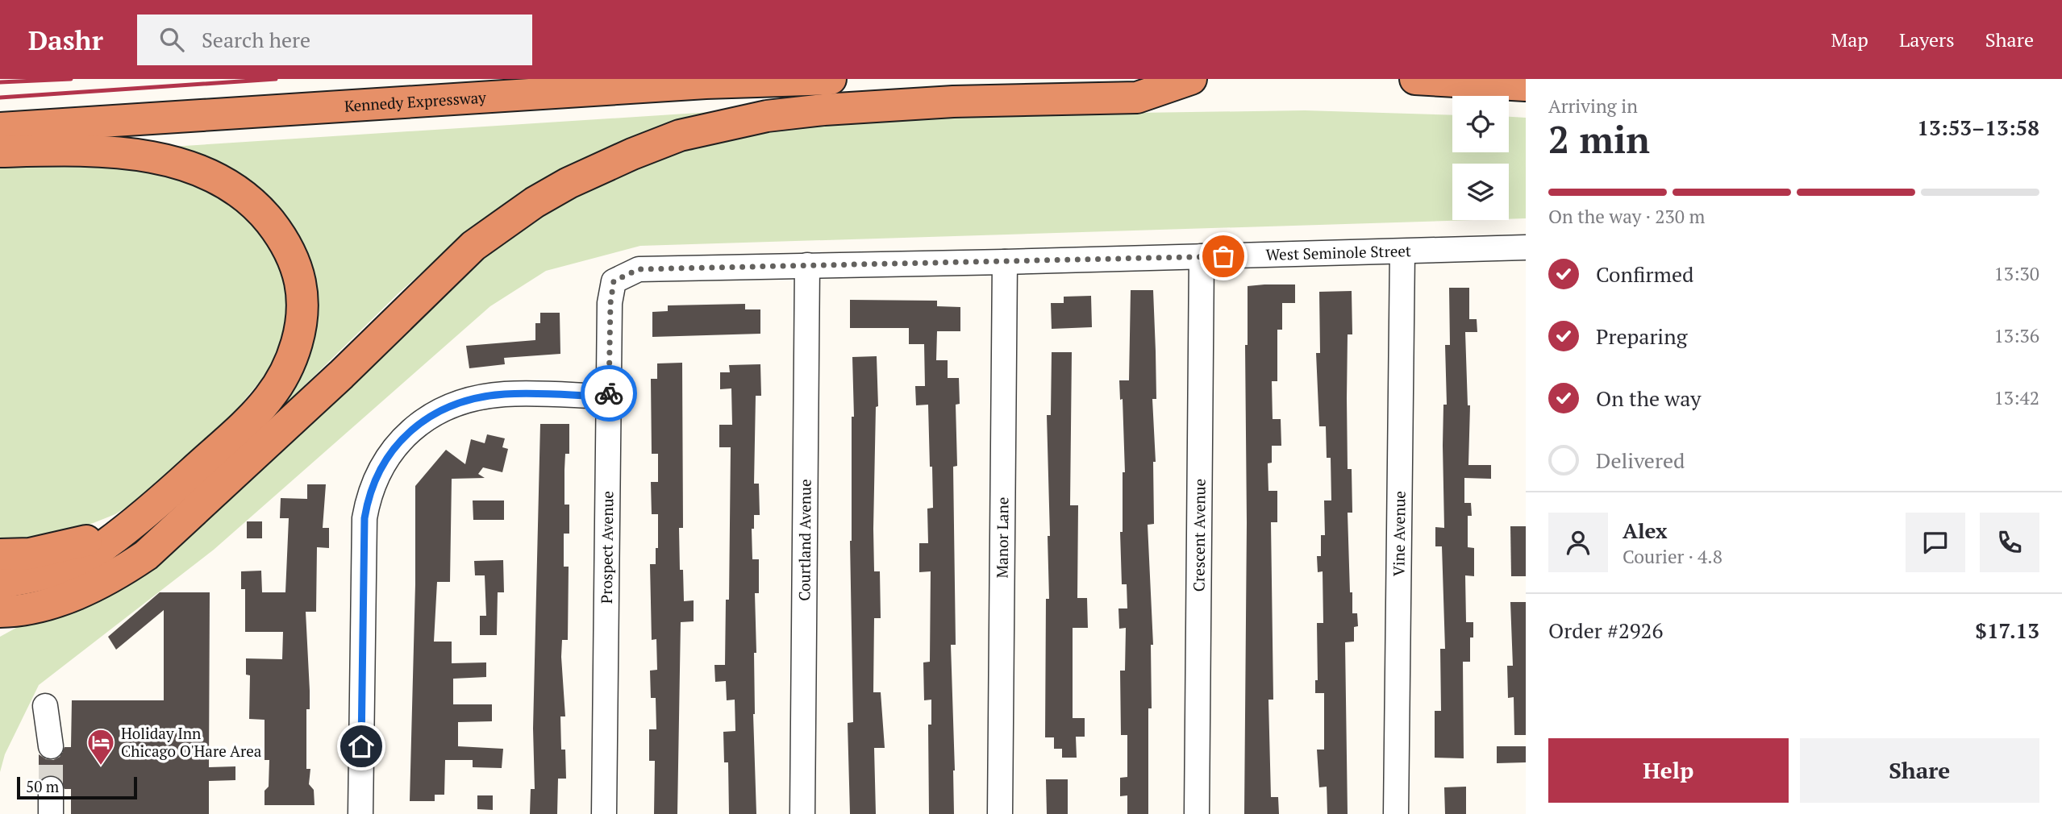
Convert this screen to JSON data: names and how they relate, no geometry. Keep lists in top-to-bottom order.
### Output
{
  "streets": {
    "highway": ["Kennedy Expressway"],
    "street": [
      "West Seminole Street",
      "Vine Avenue",
      "Crescent Avenue",
      "Manor Lane",
      "Courtland Avenue",
      "Prospect Avenue"
    ]
  },
  "crossings": [
    ["West Seminole Street", "Vine Avenue"],
    ["West Seminole Street", "Crescent Avenue"],
    ["West Seminole Street", "Manor Lane"],
    ["West Seminole Street", "Courtland Avenue"],
    ["West Seminole Street", "Prospect Avenue"]
  ],
  "places": {
    "hotel": ["Holiday Inn Chicago O'Hare Area"]
  },
  "scale_bar": "50 m",
  "page": {
    "header": "Dashr",
    "search": "Search here",
    "nav": ["Map", "Layers", "Share"],
    "heading": ["2 min", "Arriving in", "13:53–13:58"],
    "panel": [
      "Alex",
      "Courier · 4.8",
      "Order #2926",
      "$17.13"
    ],
    "bar": "On the way · 230 m",
    "list": [
      ["Confirmed", "13:30"],
      ["Preparing", "13:36"],
      ["On the way", "13:42"],
      "Delivered"
    ],
    "buttons": ["Help", "Share"],
    "scale": "50 m"
  }
}
